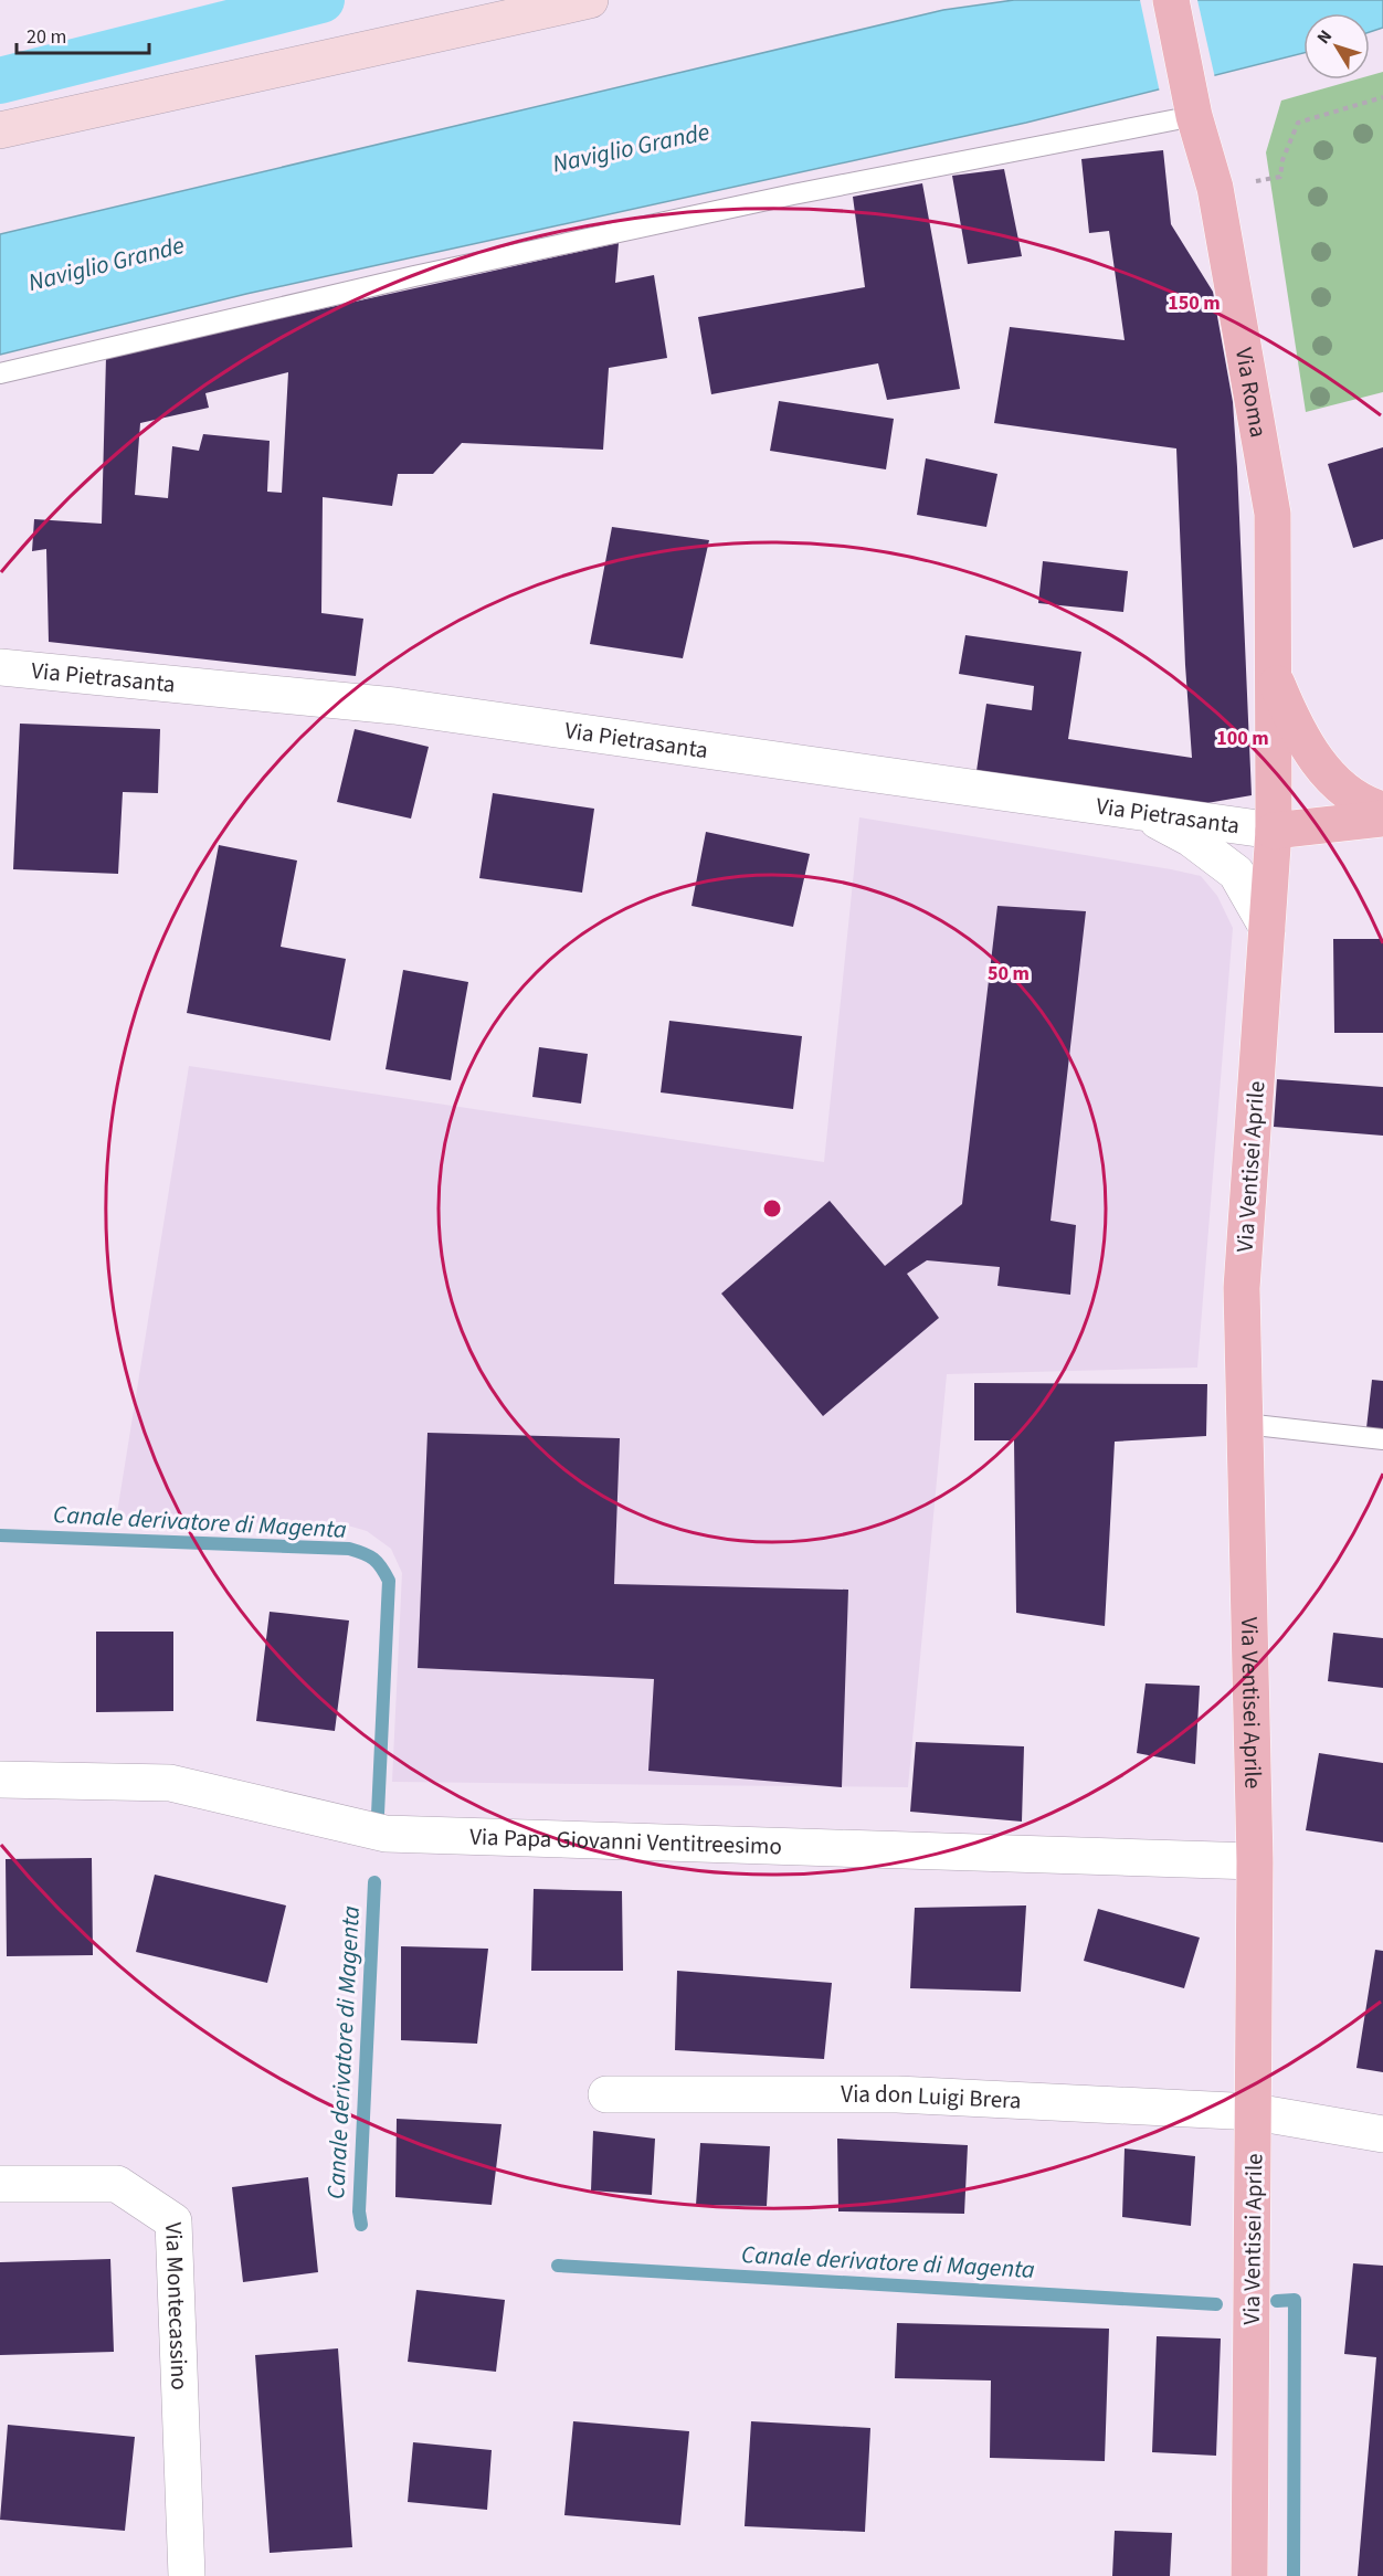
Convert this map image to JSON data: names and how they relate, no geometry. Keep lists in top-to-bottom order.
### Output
{
  "streets": {
    "main road": ["Via Roma", "Via Ventisei Aprile"],
    "street": [
      "Via Pietrasanta",
      "Via Papa Giovanni Ventitreesimo",
      "Via don Luigi Brera",
      "Via Montecassino"
    ]
  },
  "crossings": [
    ["Via Roma", "Via Pietrasanta"],
    ["Via Roma", "Via Ventisei Aprile"],
    ["Via Pietrasanta", "Via Ventisei Aprile"],
    ["Via Ventisei Aprile", "Via Papa Giovanni Ventitreesimo"],
    ["Via Ventisei Aprile", "Via don Luigi Brera"]
  ],
  "water": ["Naviglio Grande", "Canale derivatore di Magenta"],
  "scale_bar": "20 m",
  "north": "top left",
  "rings": ["150 m", "100 m", "50 m"]
}
